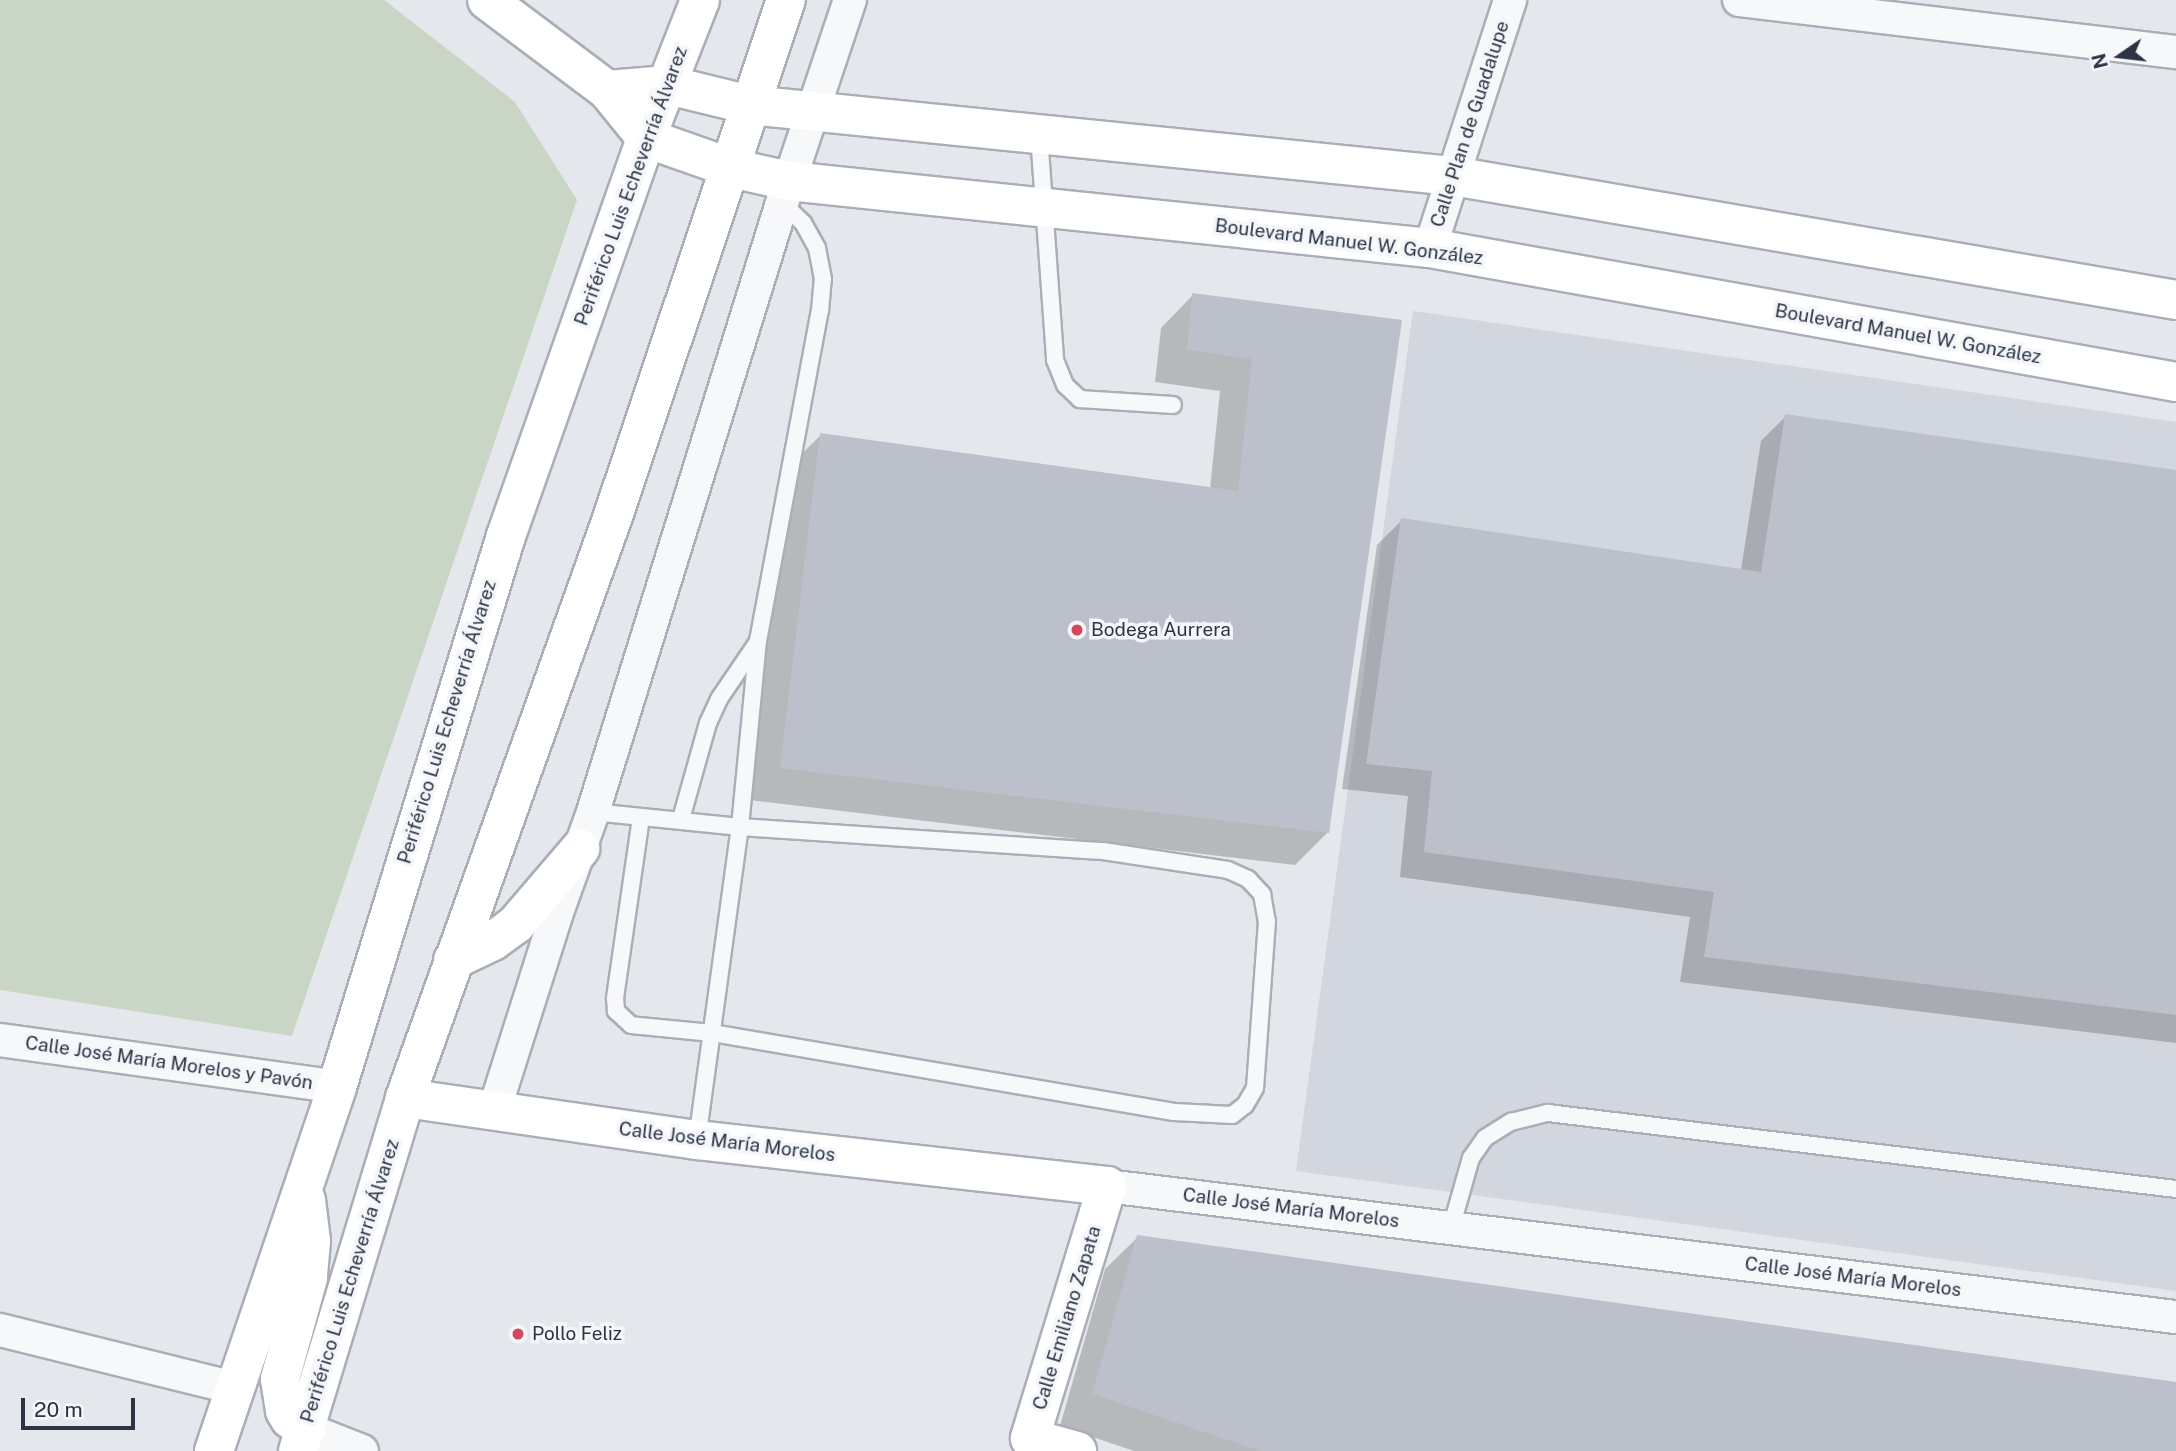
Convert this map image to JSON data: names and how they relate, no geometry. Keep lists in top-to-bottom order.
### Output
{
  "streets": {
    "street": [
      "Calle Plan de Guadalupe",
      "Periférico Luis Echeverría Álvarez",
      "Boulevard Manuel W. González",
      "Calle José María Morelos y Pavón",
      "Calle José María Morelos",
      "Calle Emiliano Zapata"
    ]
  },
  "crossings": [
    ["Calle Plan de Guadalupe", "Boulevard Manuel W. González"],
    ["Periférico Luis Echeverría Álvarez", "Boulevard Manuel W. González"],
    ["Periférico Luis Echeverría Álvarez", "Calle José María Morelos y Pavón"],
    ["Periférico Luis Echeverría Álvarez", "Calle José María Morelos"],
    ["Calle José María Morelos", "Calle Emiliano Zapata"]
  ],
  "places": ["Bodega Aurrera", "Pollo Feliz"],
  "scale_bar": "20 m",
  "north": "left"
}
